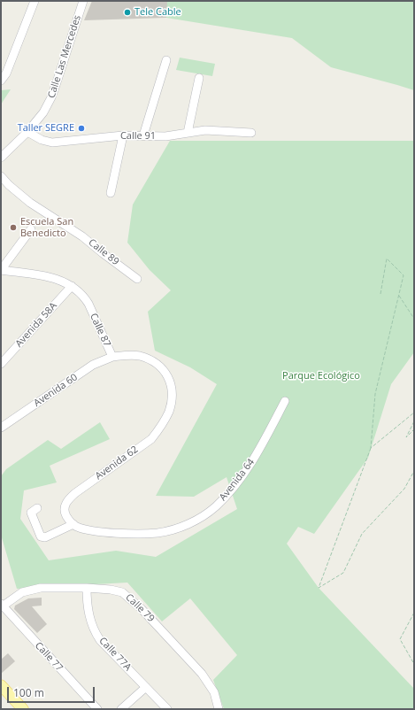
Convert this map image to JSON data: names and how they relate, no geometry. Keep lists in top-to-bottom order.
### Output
{
  "streets": {
    "street": [
      "Calle Las Mercedes",
      "Calle 91",
      "Calle 89",
      "Avenida 58A",
      "Calle 87",
      "Avenida 60",
      "Avenida 62",
      "Avenida 64",
      "Calle 79",
      "Calle 77A",
      "Calle 77"
    ]
  },
  "crossings": [
    ["Calle Las Mercedes", "Calle 91"],
    ["Avenida 58A", "Calle 87"],
    ["Calle 87", "Avenida 60"],
    ["Calle 87", "Avenida 62"],
    ["Avenida 62", "Avenida 64"],
    ["Calle 79", "Calle 77A"],
    ["Calle 79", "Calle 77"]
  ],
  "parks": ["Parque Ecológico"],
  "places": ["Tele Cable", "Taller SEGRE", "Escuela San Benedicto"],
  "scale_bar": "100 m"
}
